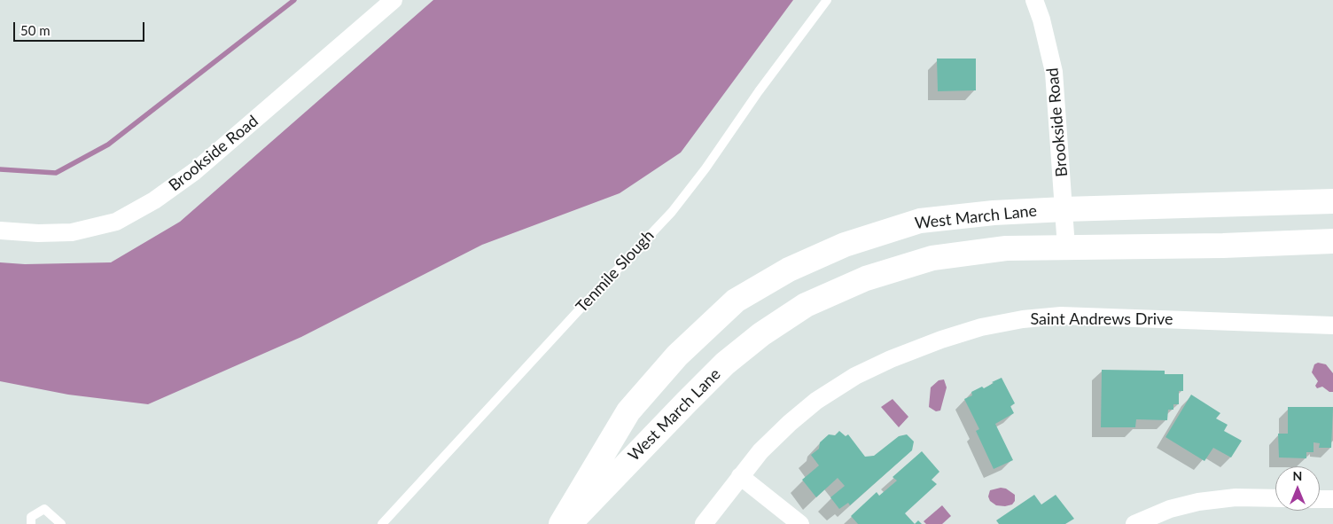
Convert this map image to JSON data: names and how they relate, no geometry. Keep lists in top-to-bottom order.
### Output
{
  "streets": {
    "street": ["Brookside Road", "West March Lane", "Saint Andrews Drive"],
    "lane": ["Tenmile Slough"]
  },
  "crossings": [
    ["Brookside Road", "West March Lane"]
  ],
  "scale_bar": "50 m",
  "north": "top"
}
